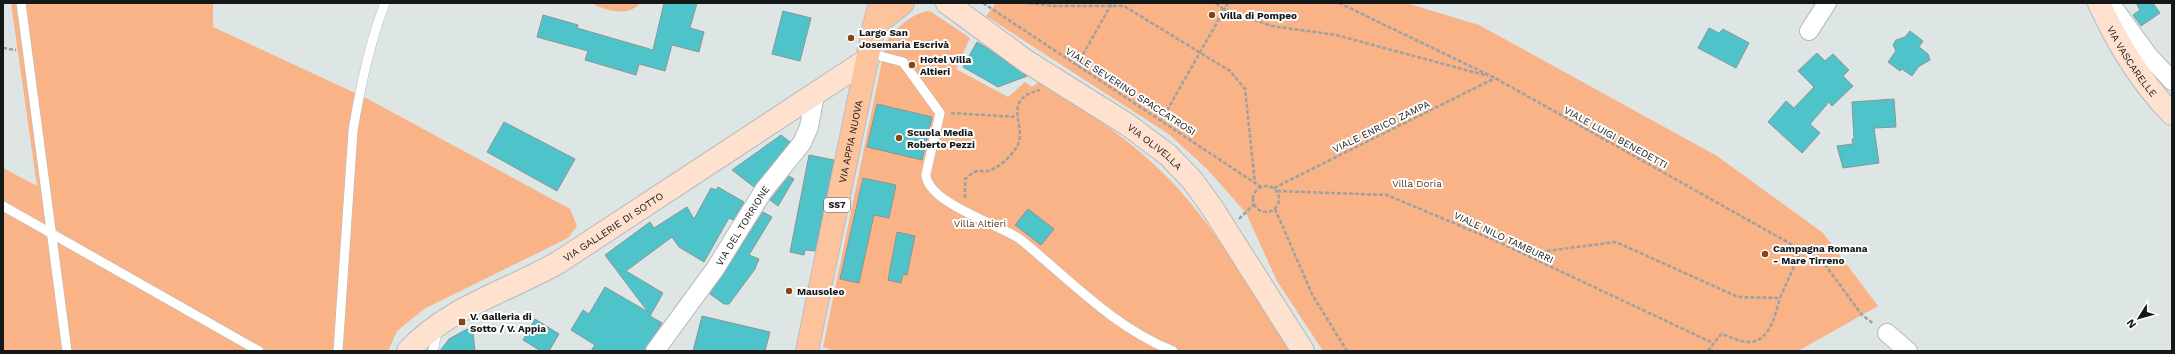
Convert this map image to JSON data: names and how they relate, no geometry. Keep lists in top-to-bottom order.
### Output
{
  "streets": {
    "main road": [
      "VIA VASCARELLE",
      "VIA APPIA NUOVA",
      "VIA OLIVELLA",
      "SS7",
      "VIA GALLERIE DI SOTTO"
    ],
    "street": ["VIA DEL TORRIONE"],
    "path": [
      "VIALE SEVERINO SPACCATROSI",
      "VIALE ENRICO ZAMPA",
      "VIALE LUIGI BENEDETTI",
      "VIALE NILO TAMBURRI"
    ]
  },
  "crossings": [
    ["VIALE SEVERINO SPACCATROSI", "VIALE ENRICO ZAMPA"],
    ["VIALE SEVERINO SPACCATROSI", "VIALE NILO TAMBURRI"],
    ["VIALE ENRICO ZAMPA", "VIALE LUIGI BENEDETTI"],
    ["VIALE ENRICO ZAMPA", "VIALE NILO TAMBURRI"],
    ["VIA GALLERIE DI SOTTO", "VIA DEL TORRIONE"]
  ],
  "parks": ["Villa Doria", "Villa Altieri"],
  "places": {
    "other": [
      "Villa di Pompeo",
      "Largo San Josemaria Escrivà",
      "Hotel Villa Altieri",
      "Scuola Media Roberto Pezzi",
      "Campagna Romana - Mare Tirreno",
      "Mausoleo"
    ],
    "transit": ["V. Galleria di Sotto / V. Appia"]
  },
  "north": "bottom left"
}
